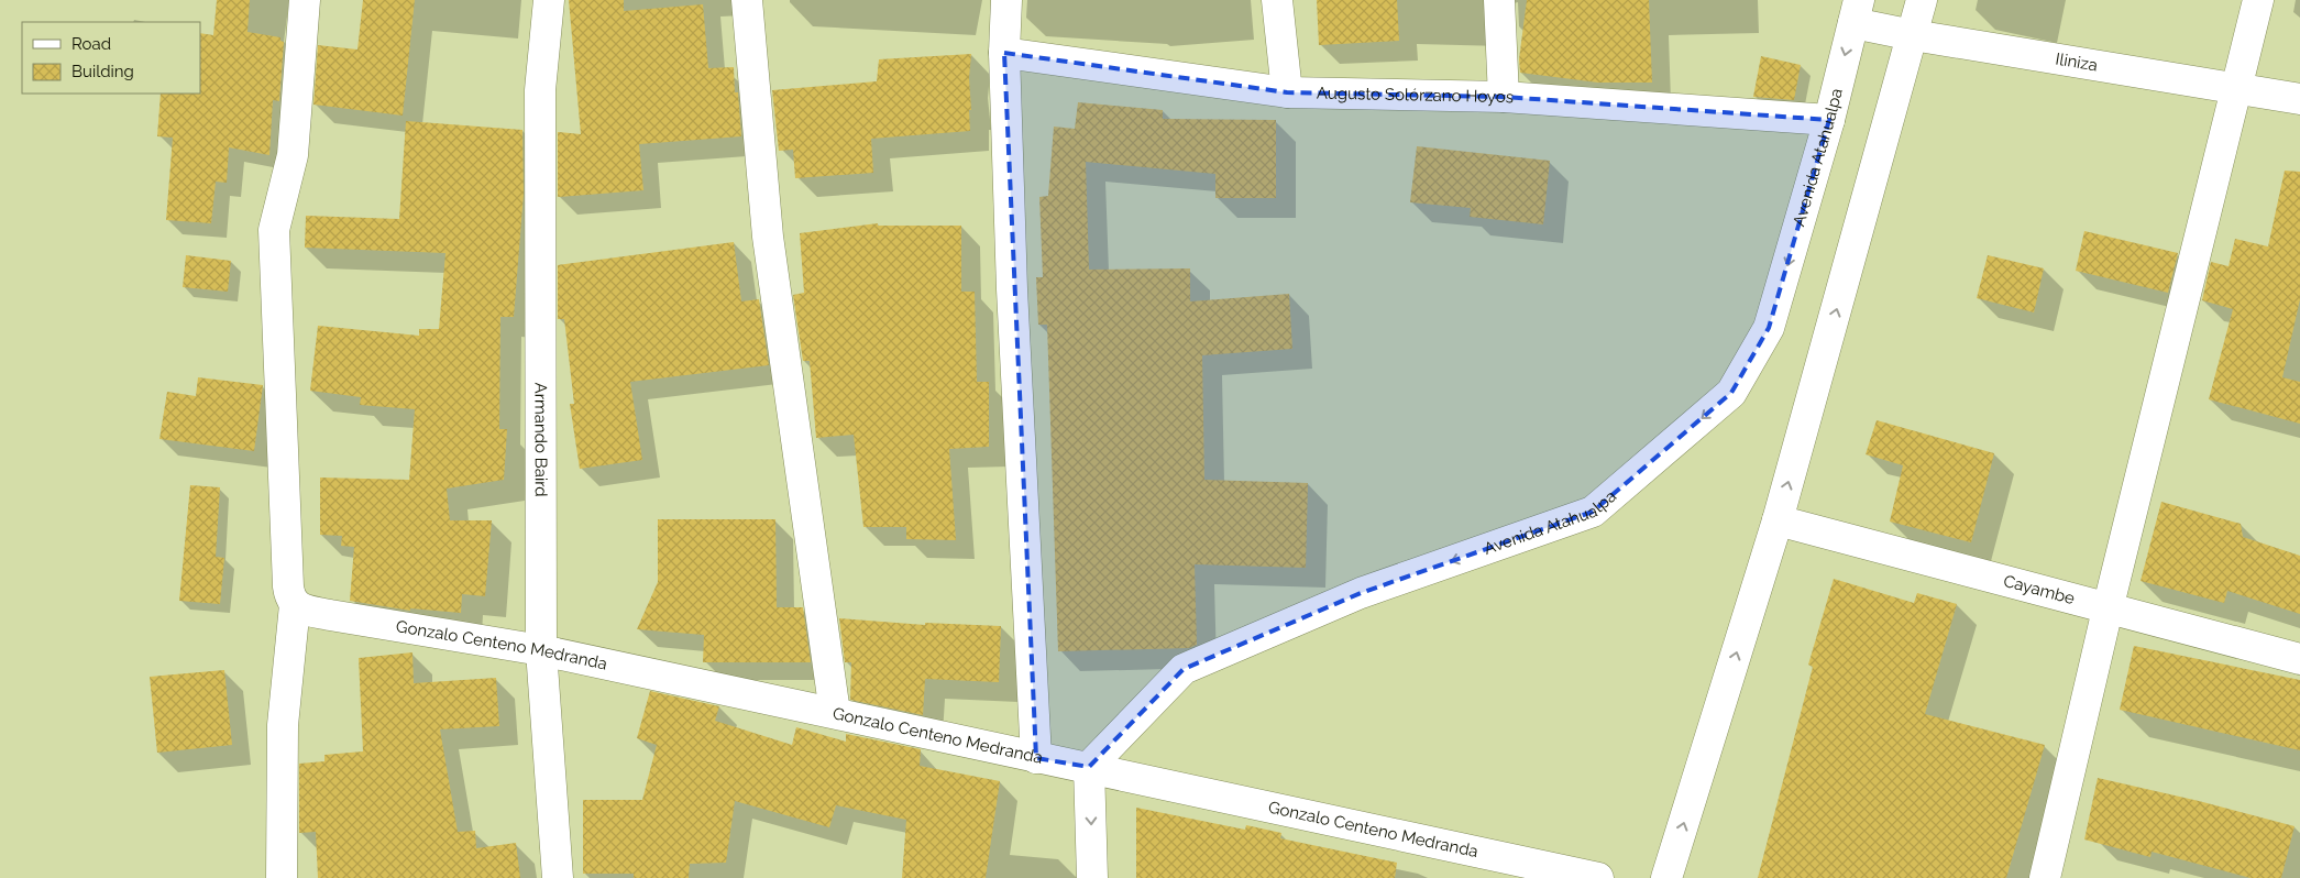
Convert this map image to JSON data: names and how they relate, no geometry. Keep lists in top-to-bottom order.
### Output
{
  "streets": {
    "main road": [
      "Iliniza",
      "Augusto Solórzano Hoyos",
      "Avenida Atahualpa",
      "Armando Baird",
      "Cayambe",
      "Gonzalo Centeno Medranda"
    ]
  },
  "crossings": [
    ["Iliniza", "Avenida Atahualpa"],
    ["Augusto Solórzano Hoyos", "Avenida Atahualpa"],
    ["Avenida Atahualpa", "Gonzalo Centeno Medranda"],
    ["Armando Baird", "Gonzalo Centeno Medranda"]
  ],
  "one_way": ["Avenida Atahualpa"],
  "legend": ["Road", "Building"]
}
